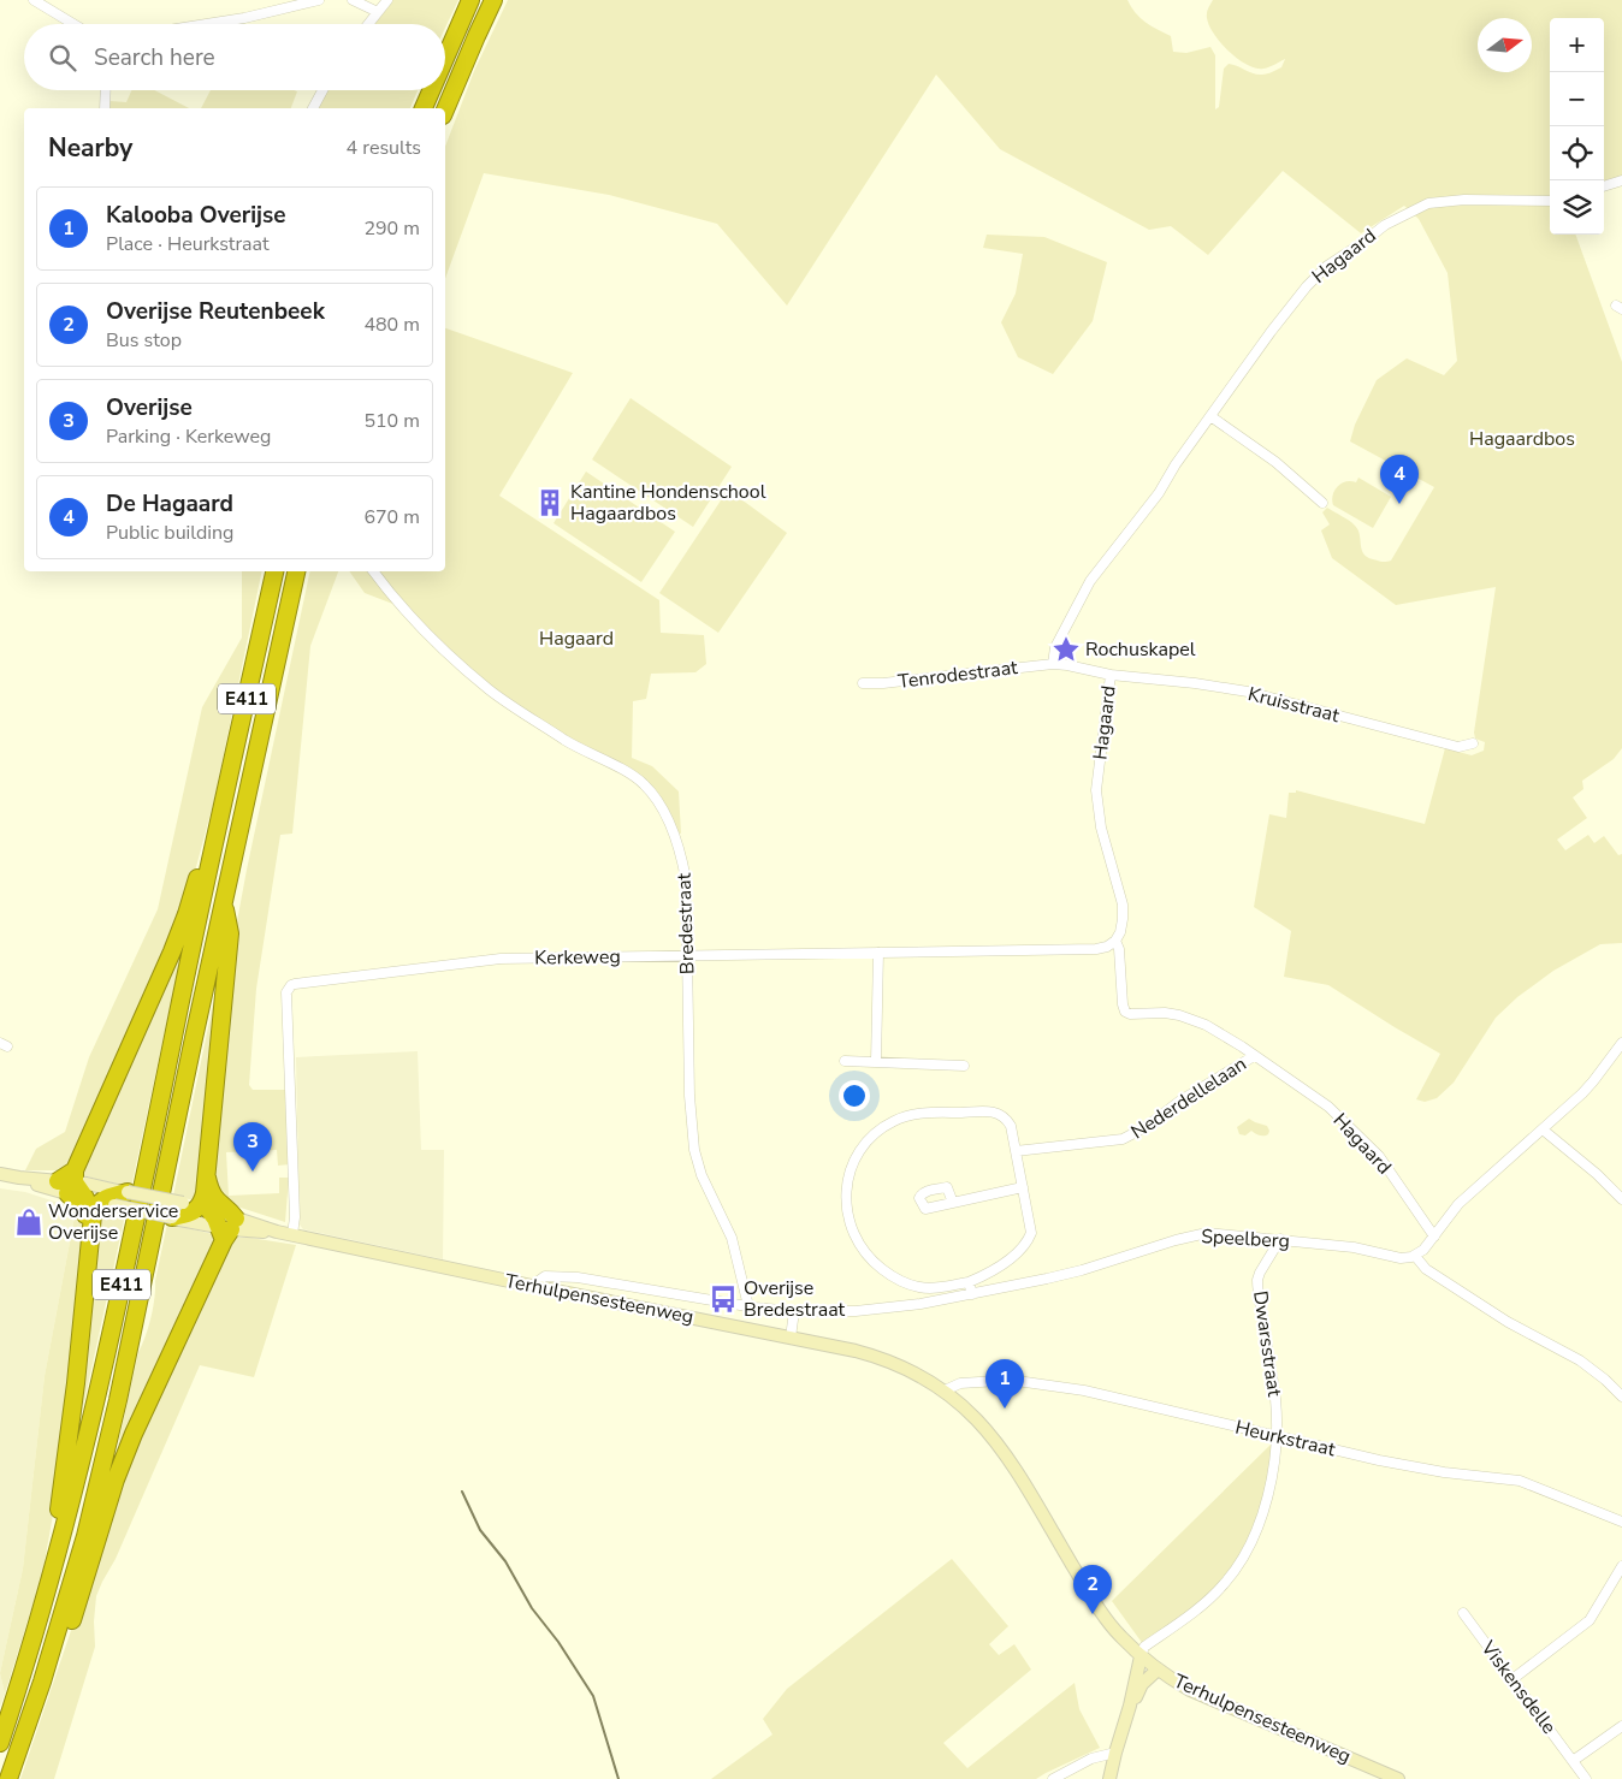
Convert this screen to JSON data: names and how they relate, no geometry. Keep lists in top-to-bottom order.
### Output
{
  "streets": {
    "highway": ["E411"],
    "main road": ["Terhulpensesteenweg"],
    "street": [
      "Hagaard",
      "Tenrodestraat",
      "Kruisstraat",
      "Bredestraat",
      "Kerkeweg",
      "Nederdellelaan",
      "Speelberg",
      "Dwarsstraat",
      "Heurkstraat",
      "Viskensdelle"
    ]
  },
  "crossings": [
    ["Hagaard", "Tenrodestraat"],
    ["Hagaard", "Kruisstraat"],
    ["Hagaard", "Kerkeweg"],
    ["Hagaard", "Nederdellelaan"],
    ["Bredestraat", "Kerkeweg"],
    ["Bredestraat", "Speelberg"],
    ["Kerkeweg", "Terhulpensesteenweg"],
    ["Speelberg", "Terhulpensesteenweg"],
    ["Speelberg", "Dwarsstraat"],
    ["Terhulpensesteenweg", "Dwarsstraat"],
    ["Terhulpensesteenweg", "Heurkstraat"],
    ["Dwarsstraat", "Heurkstraat"]
  ],
  "parks": ["Hagaardbos", "Hagaard"],
  "places": {
    "building": ["Kantine Hondenschool Hagaardbos"],
    "place": ["Rochuskapel"],
    "shop": ["Wonderservice Overijse"],
    "bus stop": ["Overijse Bredestraat"]
  },
  "north": "right",
  "page": {
    "map_buttons": ["+", "−"],
    "search": "Search here",
    "heading": ["Nearby", "4 results"],
    "list": [
      {
        "mark": "1",
        "name": "Kalooba Overijse",
        "note": "Place · Heurkstraat",
        "value": "290 m"
      },
      {
        "mark": "2",
        "name": "Overijse Reutenbeek",
        "note": "Bus stop",
        "value": "480 m"
      },
      {
        "mark": "3",
        "name": "Overijse",
        "note": "Parking · Kerkeweg",
        "value": "510 m"
      },
      {
        "mark": "4",
        "name": "De Hagaard",
        "note": "Public building",
        "value": "670 m"
      }
    ],
    "pins": [
      "4",
      "3",
      "1",
      "2"
    ]
  }
}
